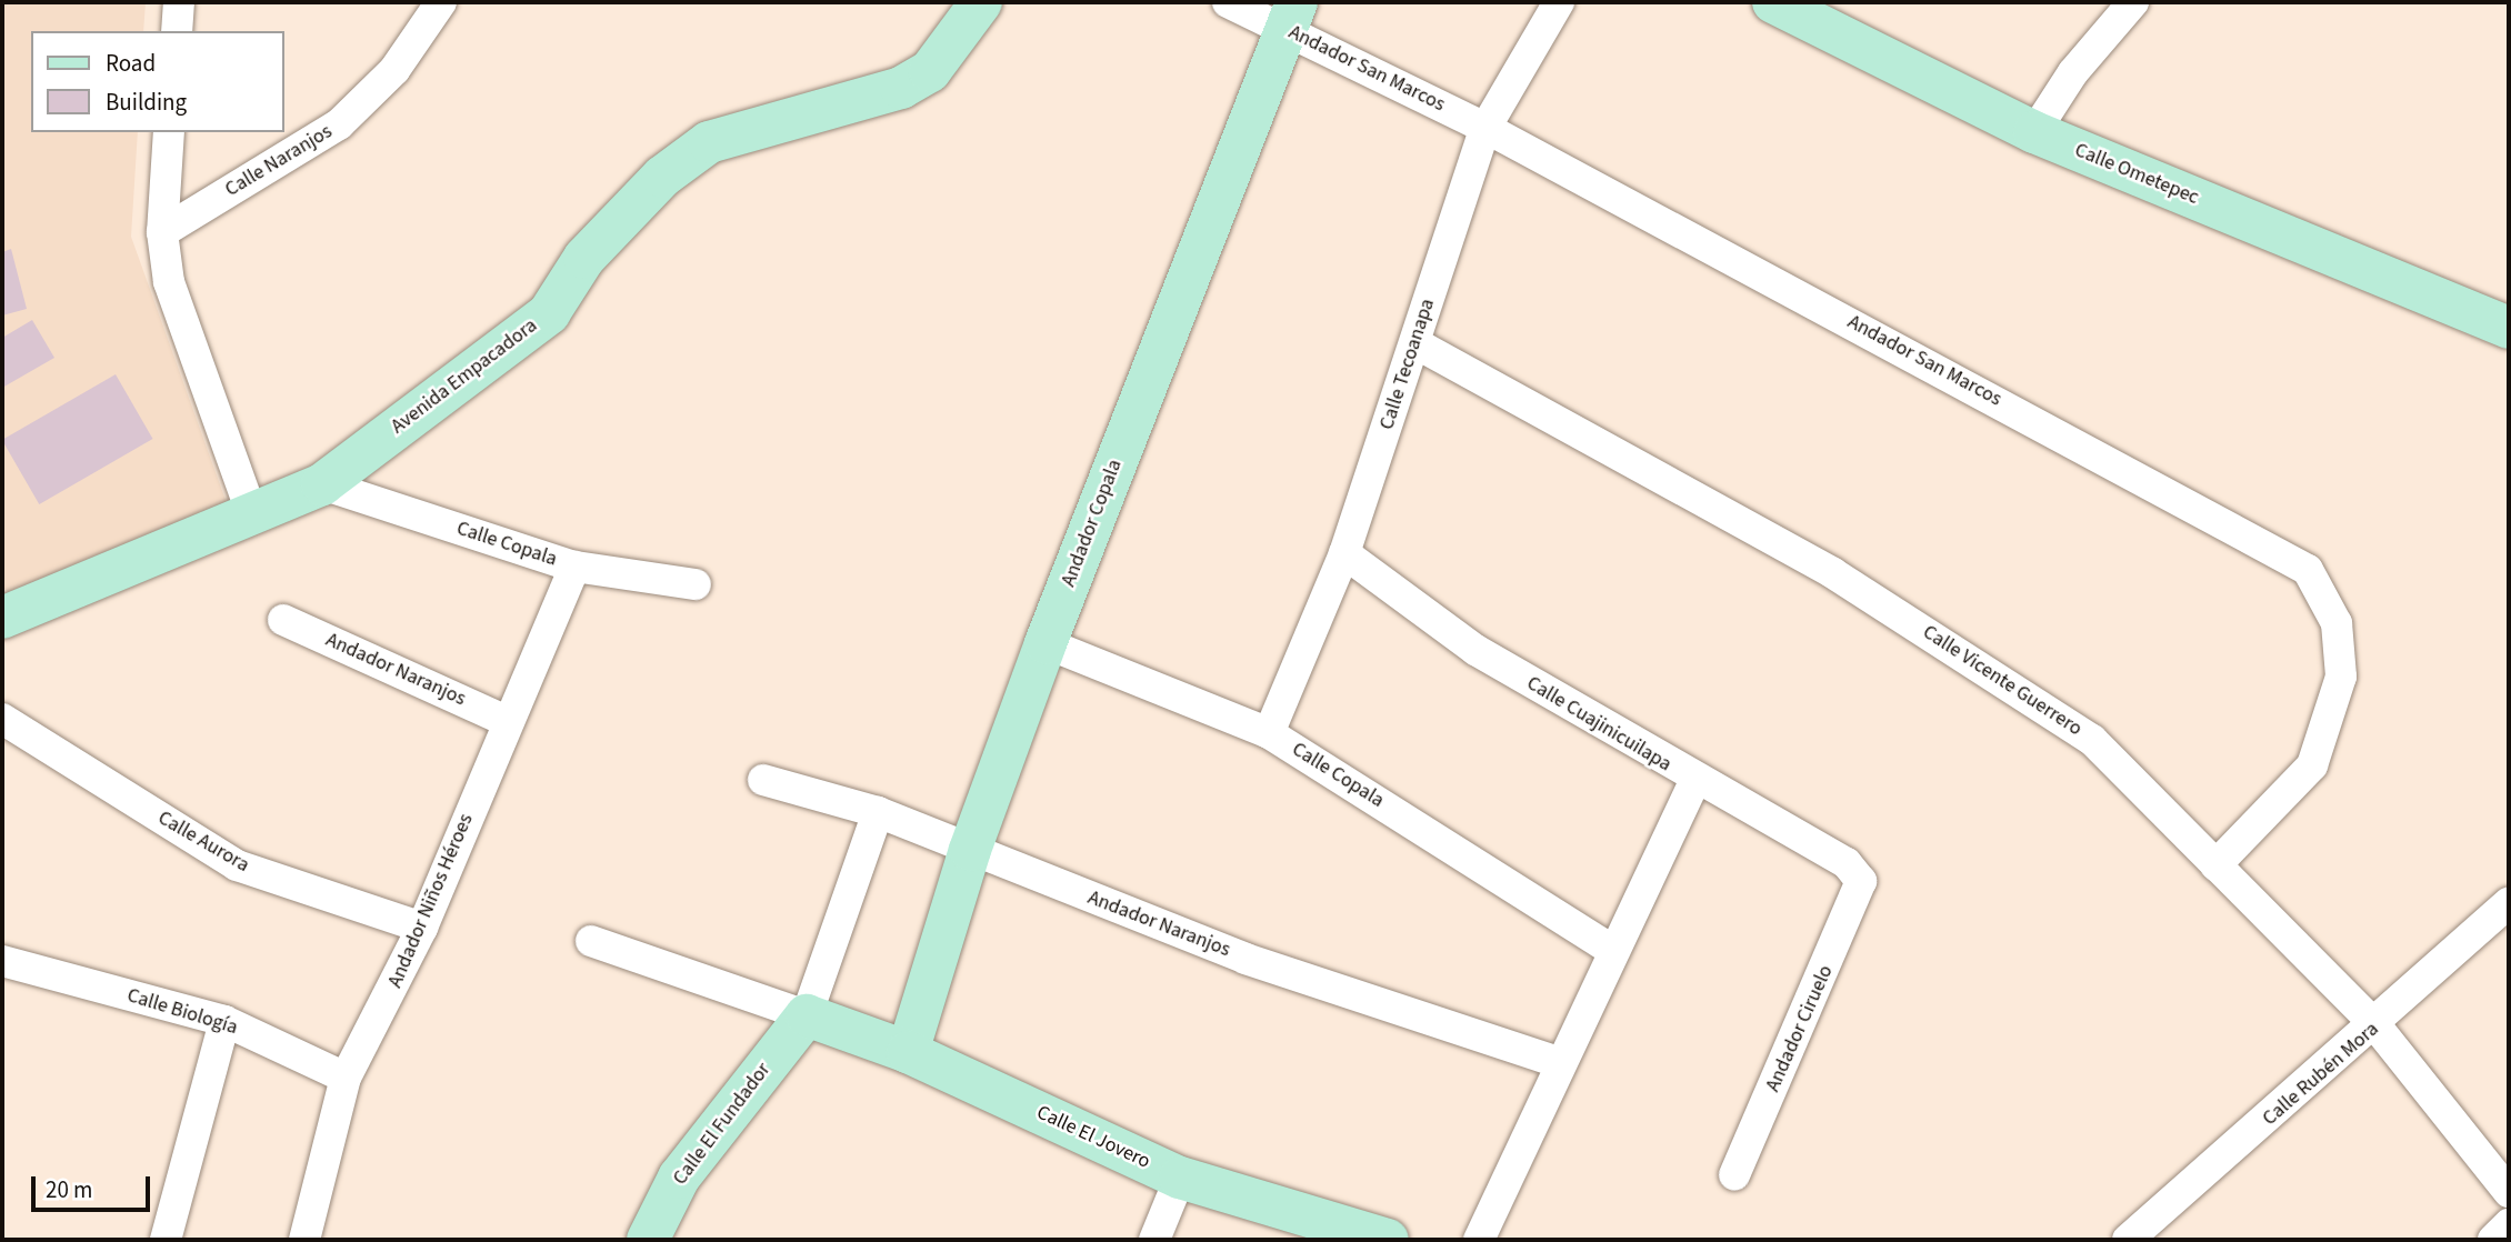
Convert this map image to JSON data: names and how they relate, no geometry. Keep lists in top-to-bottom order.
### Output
{
  "streets": {
    "street": [
      "Andador San Marcos",
      "Calle Naranjos",
      "Calle Ometepec",
      "Calle Tecoanapa",
      "Avenida Empacadora",
      "Andador Copala",
      "Calle Copala",
      "Andador Naranjos",
      "Calle Vicente Guerrero",
      "Calle Cuajinicuilapa",
      "Calle Aurora",
      "Andador Niños Héroes",
      "Calle Biología",
      "Andador Ciruelo",
      "Calle Rubén Mora",
      "Calle El Fundador",
      "Calle El Jovero"
    ]
  },
  "crossings": [
    ["Andador San Marcos", "Calle Tecoanapa"],
    ["Andador San Marcos", "Andador Copala"],
    ["Andador San Marcos", "Calle Vicente Guerrero"],
    ["Calle Tecoanapa", "Calle Copala"],
    ["Calle Tecoanapa", "Calle Vicente Guerrero"],
    ["Calle Tecoanapa", "Calle Cuajinicuilapa"],
    ["Avenida Empacadora", "Calle Copala"],
    ["Andador Copala", "Calle Copala"],
    ["Andador Copala", "Andador Naranjos"],
    ["Andador Copala", "Calle El Jovero"],
    ["Calle Copala", "Andador Niños Héroes"],
    ["Andador Naranjos", "Andador Niños Héroes"],
    ["Calle Vicente Guerrero", "Calle Rubén Mora"],
    ["Calle Cuajinicuilapa", "Andador Ciruelo"],
    ["Calle Aurora", "Andador Niños Héroes"],
    ["Andador Niños Héroes", "Calle Biología"],
    ["Calle El Fundador", "Calle El Jovero"]
  ],
  "legend": ["Road", "Building"],
  "scale_bar": "20 m"
}
